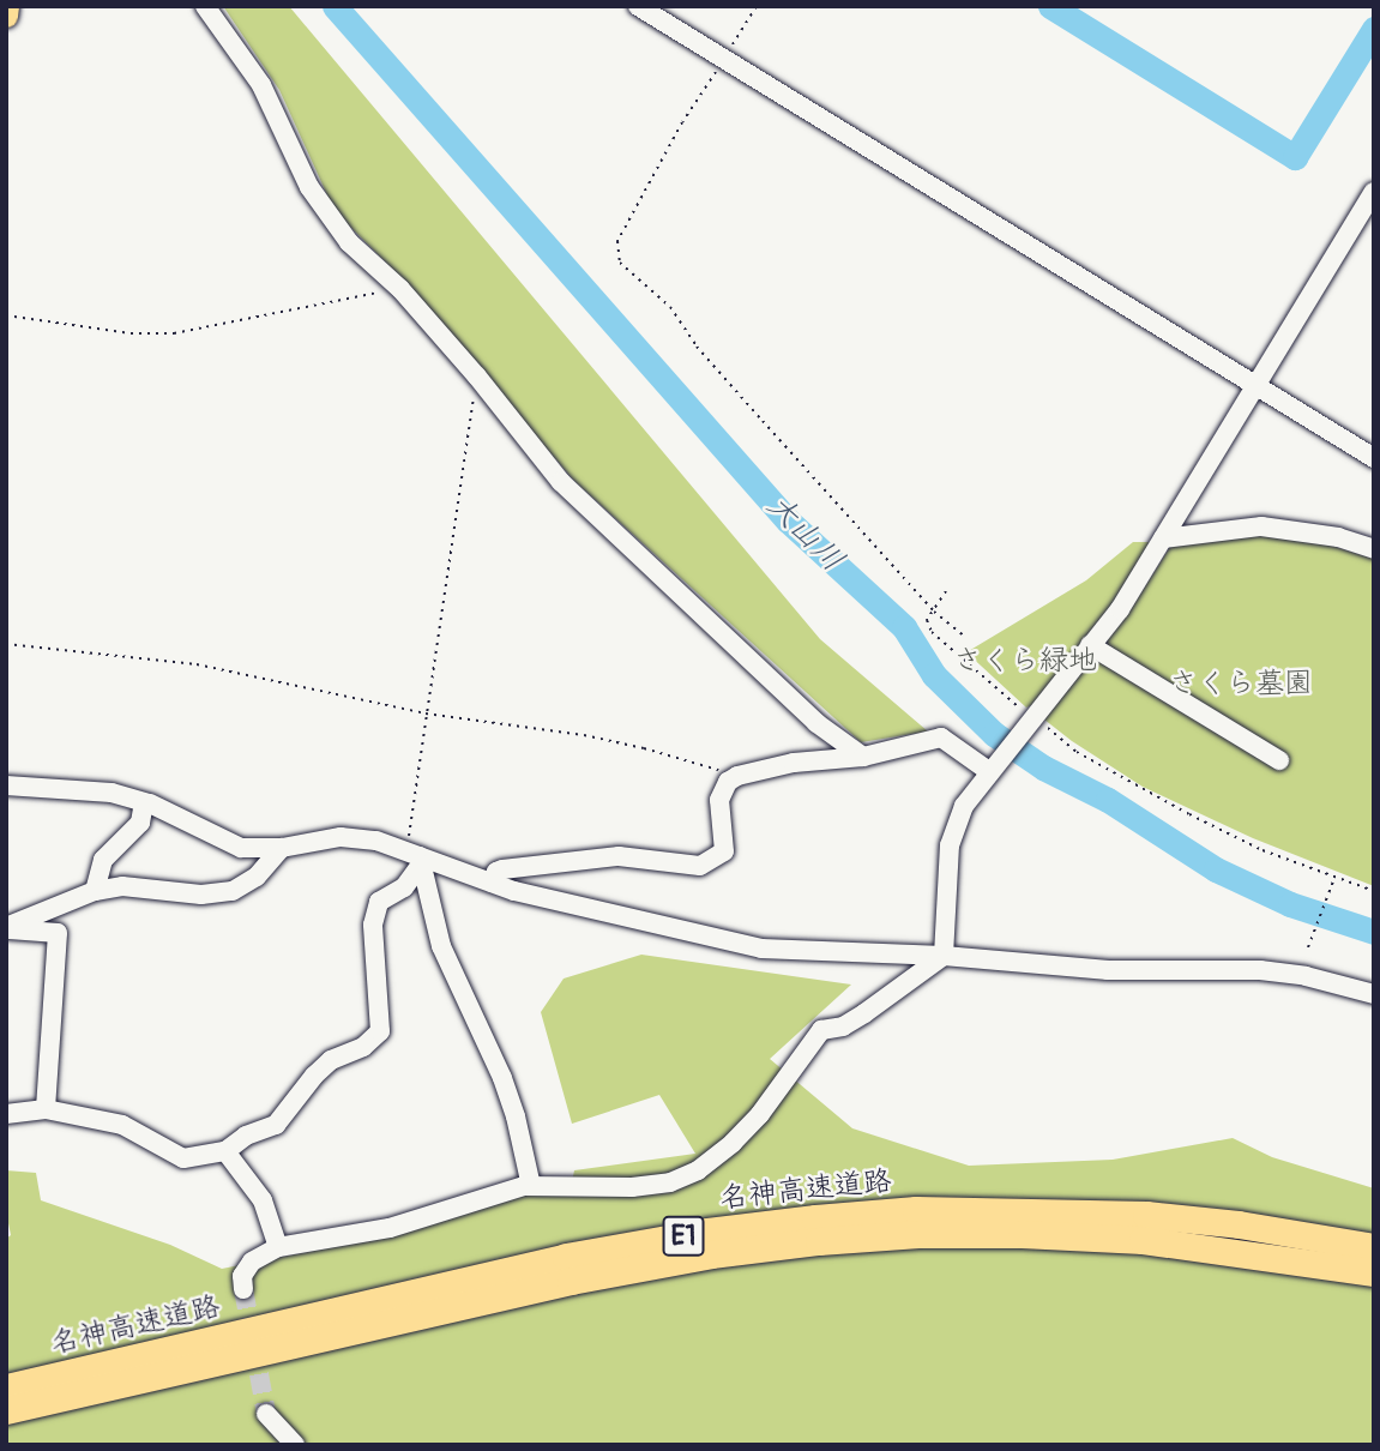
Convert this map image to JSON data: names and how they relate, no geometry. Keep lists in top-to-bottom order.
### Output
{
  "streets": {
    "highway": ["名神高速道路", "E1"]
  },
  "water": ["大山川"],
  "parks": ["さくら緑地", "さくら墓園"]
}
